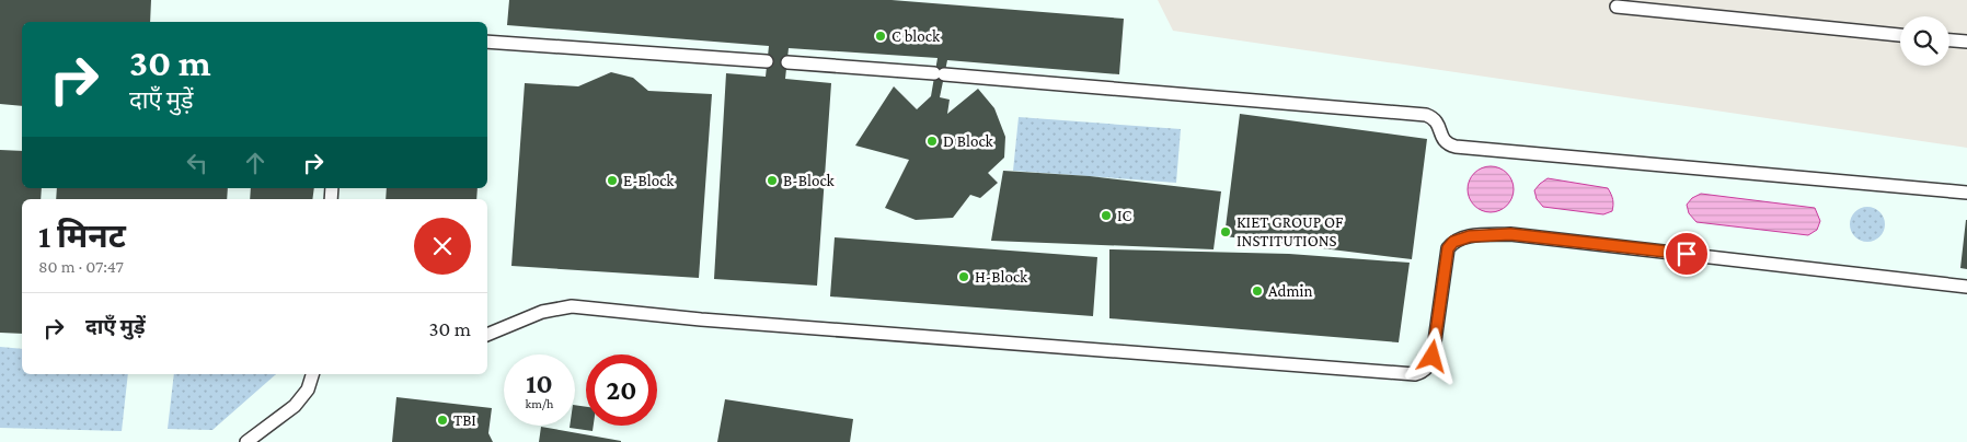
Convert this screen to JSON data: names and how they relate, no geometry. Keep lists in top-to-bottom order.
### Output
{
  "places": [
    "C block",
    "D Block",
    "E-Block",
    "B-Block",
    "IC",
    "KIET GROUP OF INSTITUTIONS",
    "H-Block",
    "Admin",
    "TBI"
  ],
  "page": {
    "turn": ["30 m", "दाएँ मुड़ें"],
    "heading": ["1 मिनट", "80 m · 07:47"],
    "list": [
      {
        "name": "दाएँ मुड़ें",
        "value": "30 m"
      }
    ],
    "speed": "10 km/h",
    "limit": "20"
  }
}
